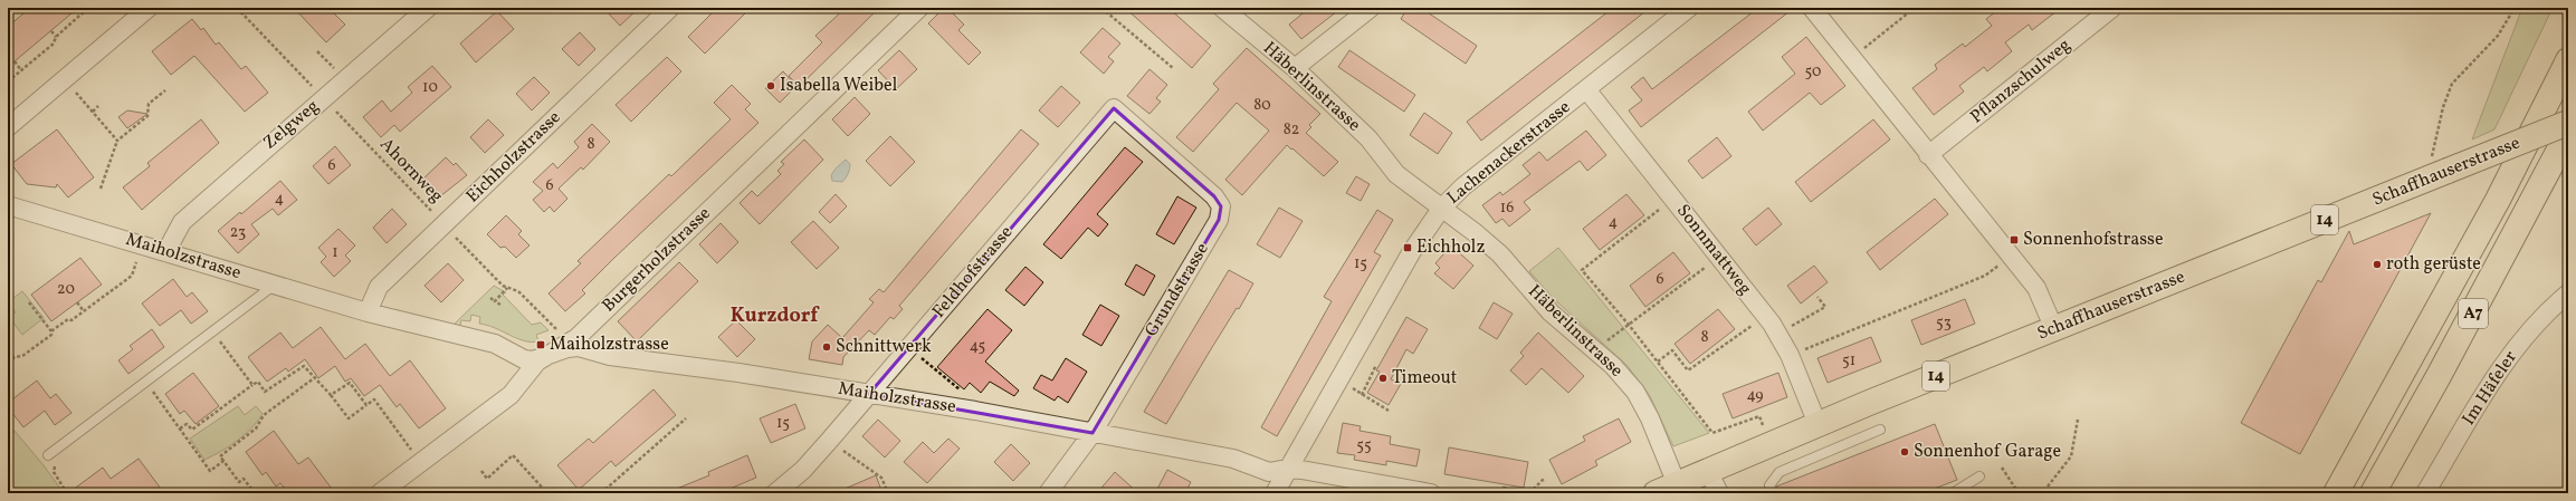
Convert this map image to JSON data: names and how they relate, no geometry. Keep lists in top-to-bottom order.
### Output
{
  "streets": {
    "main road": ["Schaffhauserstrasse", "14", "A7"],
    "street": [
      "Pflanzschulweg",
      "Häberlinstrasse",
      "Zelgweg",
      "Lachenackerstrasse",
      "Eichholzstrasse",
      "Sonnmattweg",
      "Maiholzstrasse",
      "Burgerholzstrasse",
      "Feldhofstrasse",
      "Grundstrasse",
      "Im Häfeler"
    ],
    "path": ["Ahornweg"]
  },
  "crossings": [
    ["Häberlinstrasse", "Lachenackerstrasse"],
    ["Häberlinstrasse", "Schaffhauserstrasse"],
    ["Zelgweg", "Ahornweg"],
    ["Zelgweg", "Maiholzstrasse"],
    ["Lachenackerstrasse", "Sonnmattweg"],
    ["Lachenackerstrasse", "Maiholzstrasse"],
    ["Eichholzstrasse", "Ahornweg"],
    ["Eichholzstrasse", "Maiholzstrasse"],
    ["Ahornweg", "Burgerholzstrasse"],
    ["Schaffhauserstrasse", "Sonnmattweg"],
    ["Maiholzstrasse", "Burgerholzstrasse"],
    ["Maiholzstrasse", "Feldhofstrasse"],
    ["Maiholzstrasse", "Grundstrasse"],
    ["Feldhofstrasse", "Grundstrasse"]
  ],
  "districts": ["Kurzdorf"],
  "places": {
    "other": [
      "Isabella Weibel",
      "roth gerüste",
      "Schnittwerk",
      "Timeout",
      "Sonnenhof Garage"
    ],
    "transit": ["Sonnenhofstrasse", "Eichholz", "Maiholzstrasse"]
  },
  "house_numbers": [
    "50",
    "10",
    "80",
    "82",
    "8",
    "6",
    "6",
    "4",
    "16",
    "4",
    "23",
    "1",
    "15",
    "6",
    "20",
    "53",
    "8",
    "45",
    "51",
    "49",
    "15",
    "55"
  ]
}
